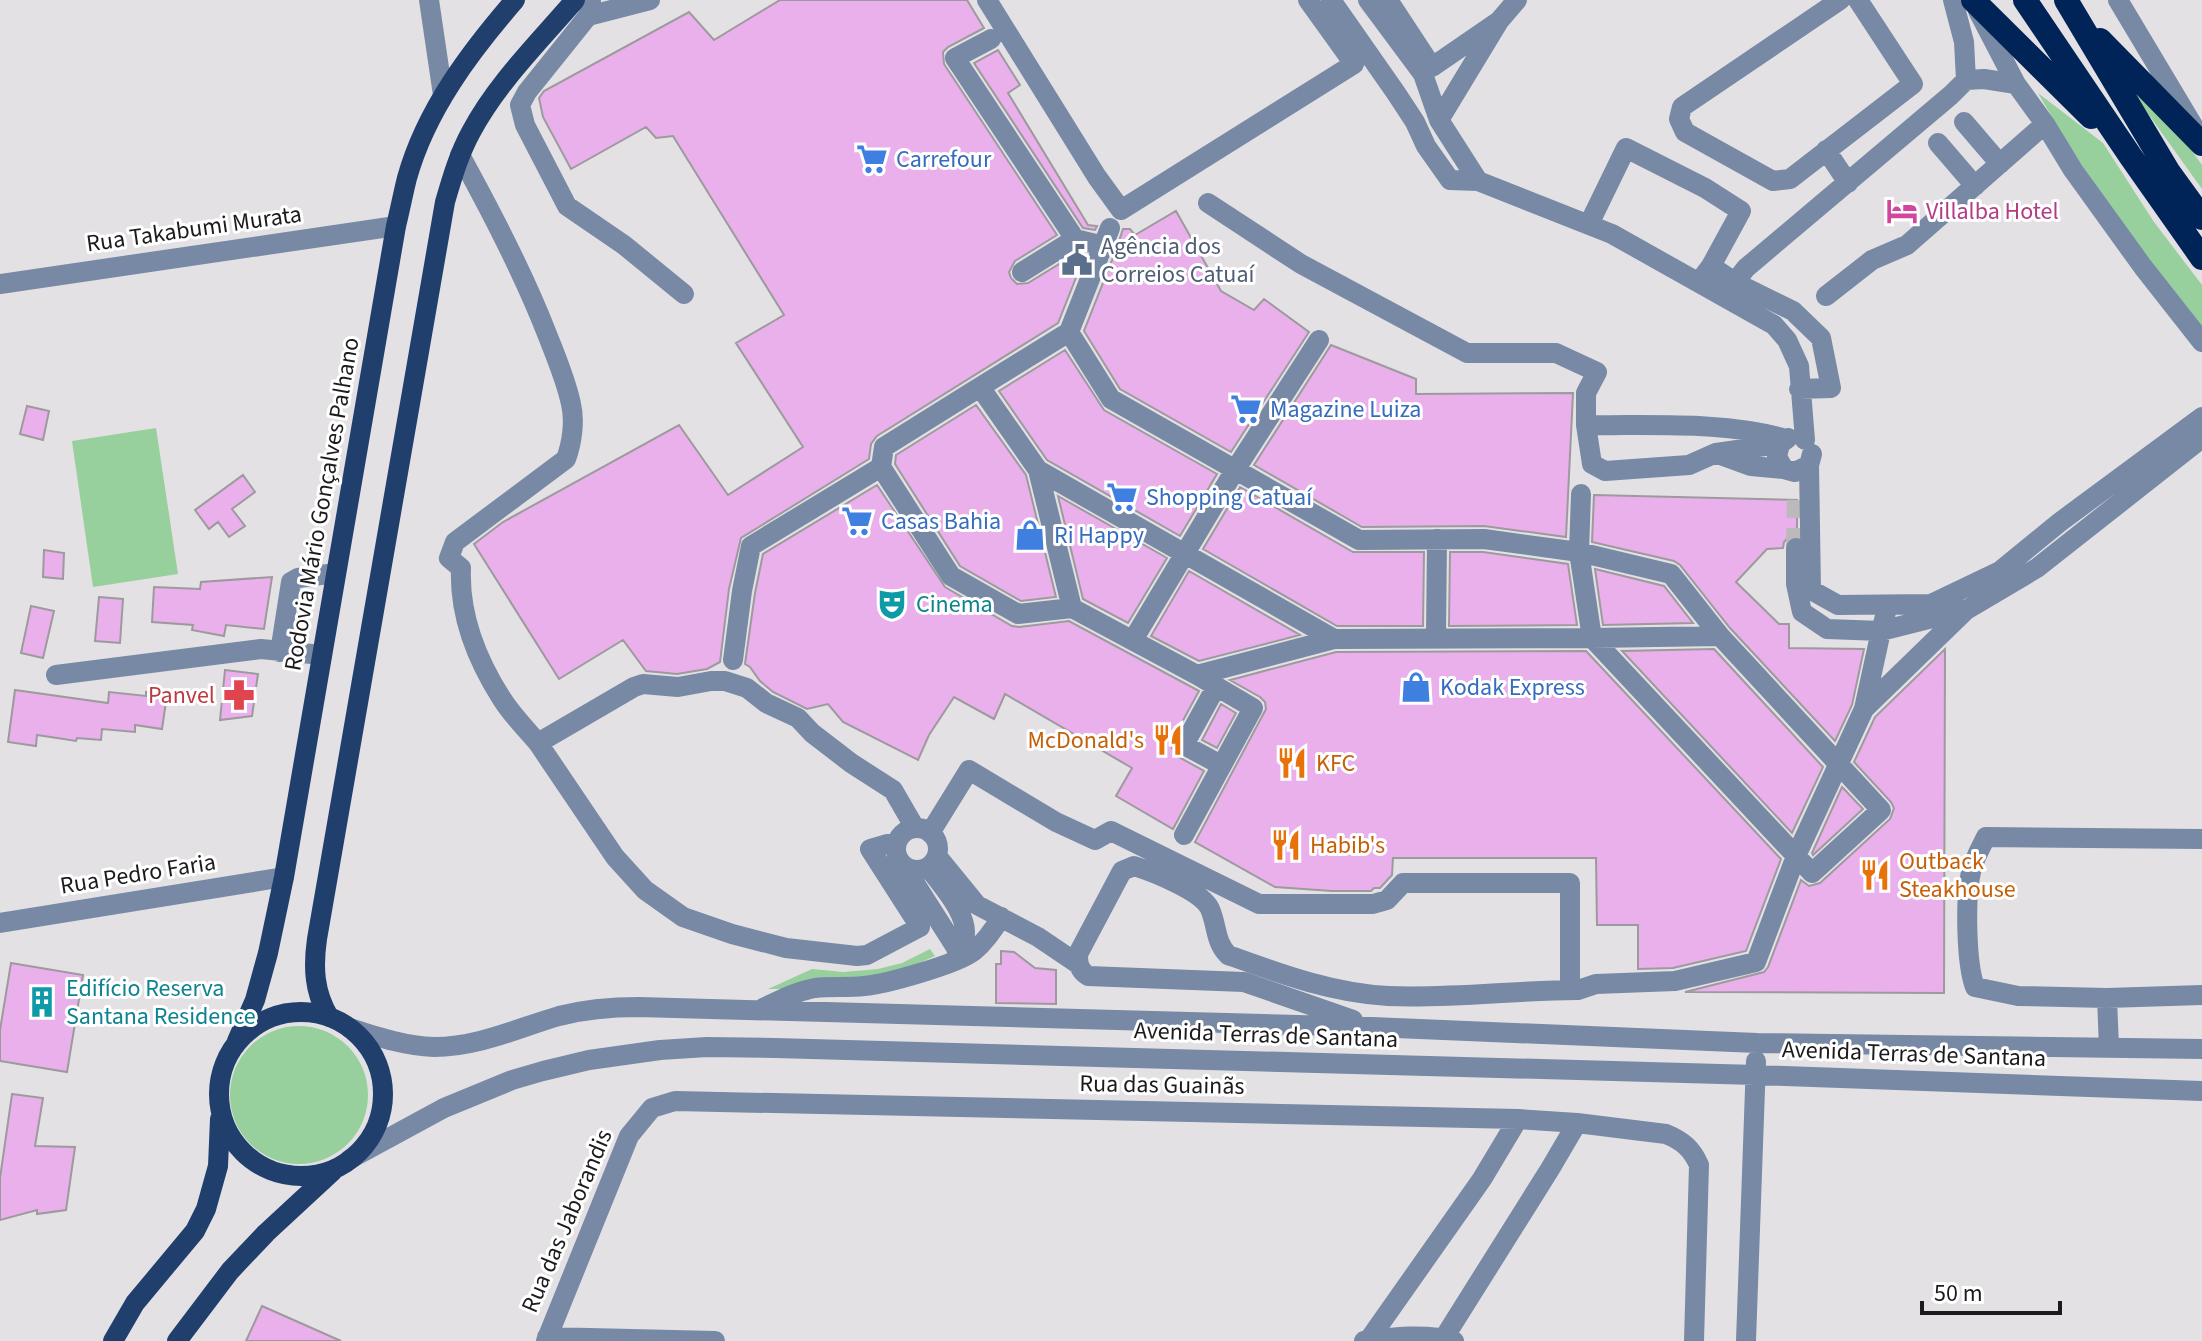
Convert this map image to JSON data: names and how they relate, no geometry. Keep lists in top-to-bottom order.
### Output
{
  "streets": {
    "main road": ["Rodovia Mário Gonçalves Palhano"],
    "street": [
      "Rua Takabumi Murata",
      "Rua Pedro Faria",
      "Avenida Terras de Santana",
      "Rua das Guainãs",
      "Rua das Jaborandis"
    ]
  },
  "crossings": [
    ["Rua Takabumi Murata", "Rodovia Mário Gonçalves Palhano"],
    ["Rodovia Mário Gonçalves Palhano", "Rua Pedro Faria"],
    ["Rodovia Mário Gonçalves Palhano", "Avenida Terras de Santana"],
    ["Rua das Guainãs", "Rua das Jaborandis"]
  ],
  "places": {
    "supermarket": [
      "Carrefour",
      "Magazine Luiza",
      "Shopping Catuaí",
      "Casas Bahia"
    ],
    "hotel": ["Villalba Hotel"],
    "public building": ["Agência dos Correios Catuaí"],
    "shop": ["Ri Happy", "Kodak Express"],
    "theatre": ["Cinema"],
    "pharmacy": ["Panvel"],
    "restaurant": [
      "McDonald's",
      "KFC",
      "Habib's",
      "Outback Steakhouse"
    ],
    "building": ["Edifício Reserva Santana Residence"]
  },
  "scale_bar": "50 m"
}
